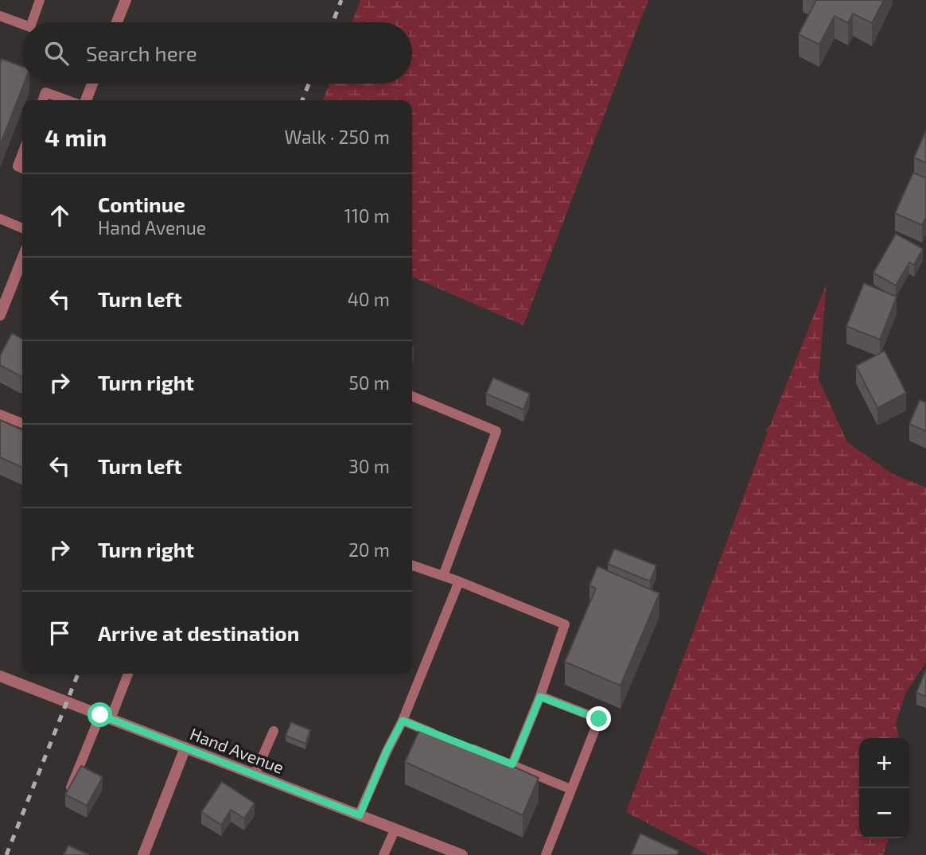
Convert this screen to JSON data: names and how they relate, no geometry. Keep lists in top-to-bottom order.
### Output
{
  "streets": {
    "street": ["Hand Avenue"]
  },
  "page": {
    "search": "Search here",
    "heading": ["4 min", "Walk · 250 m"],
    "list": [
      ["Continue", "Hand Avenue", "110 m"],
      ["Turn left", "40 m"],
      ["Turn right", "50 m"],
      ["Turn left", "30 m"],
      ["Turn right", "20 m"],
      "Arrive at destination"
    ],
    "map_buttons": ["+", "−"]
  }
}
